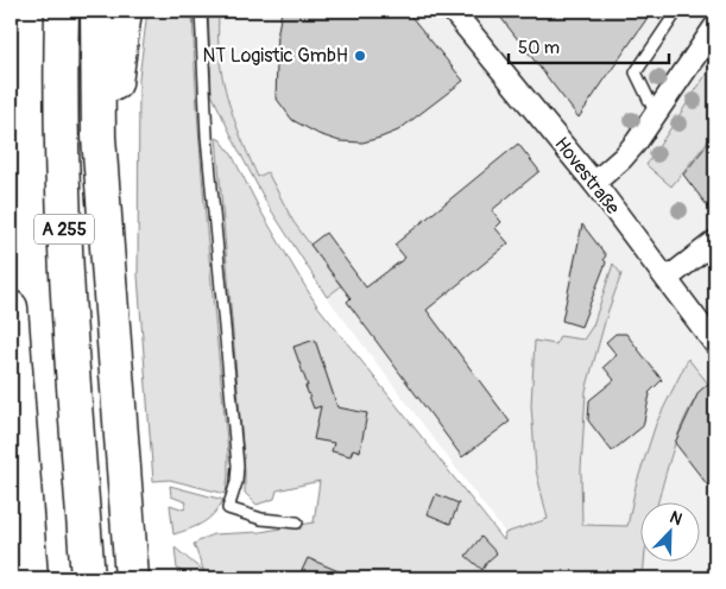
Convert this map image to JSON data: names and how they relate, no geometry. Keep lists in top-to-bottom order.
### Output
{
  "streets": {
    "highway": ["A 255"],
    "street": ["Hovestraße"]
  },
  "places": ["NT Logistic GmbH"],
  "scale_bar": "50 m",
  "north": "top right"
}
